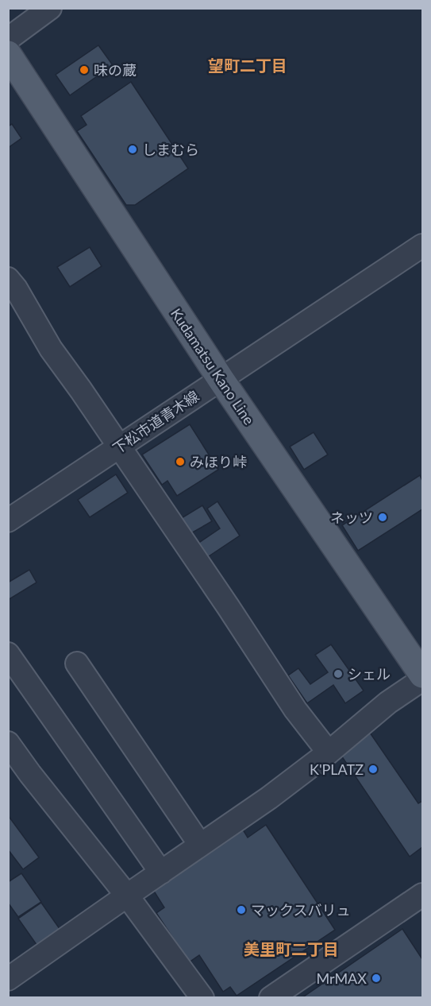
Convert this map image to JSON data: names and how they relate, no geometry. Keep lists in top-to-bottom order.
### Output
{
  "streets": {
    "main road": ["Kudamatsu Kano Line"],
    "street": ["下松市道青木線"]
  },
  "crossings": [
    ["Kudamatsu Kano Line", "下松市道青木線"]
  ],
  "districts": ["望町二丁目", "美里町二丁目"],
  "places": [
    "味の蔵",
    "しまむら",
    "みほり峠",
    "ネッツ",
    "シェル",
    "K'PLATZ",
    "マックスバリュ",
    "MrMAX"
  ]
}
